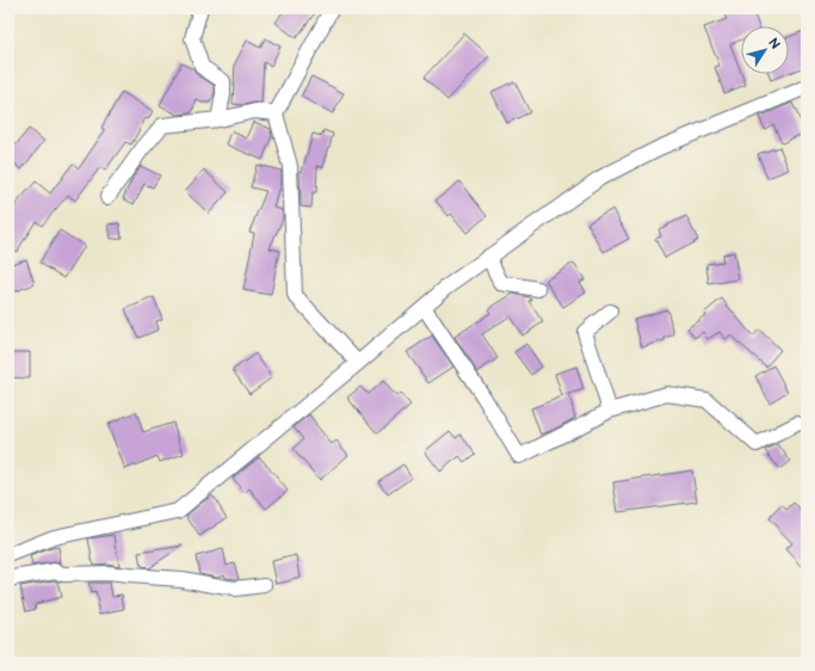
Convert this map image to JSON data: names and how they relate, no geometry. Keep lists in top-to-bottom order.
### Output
{
  "north": "top right"
}
